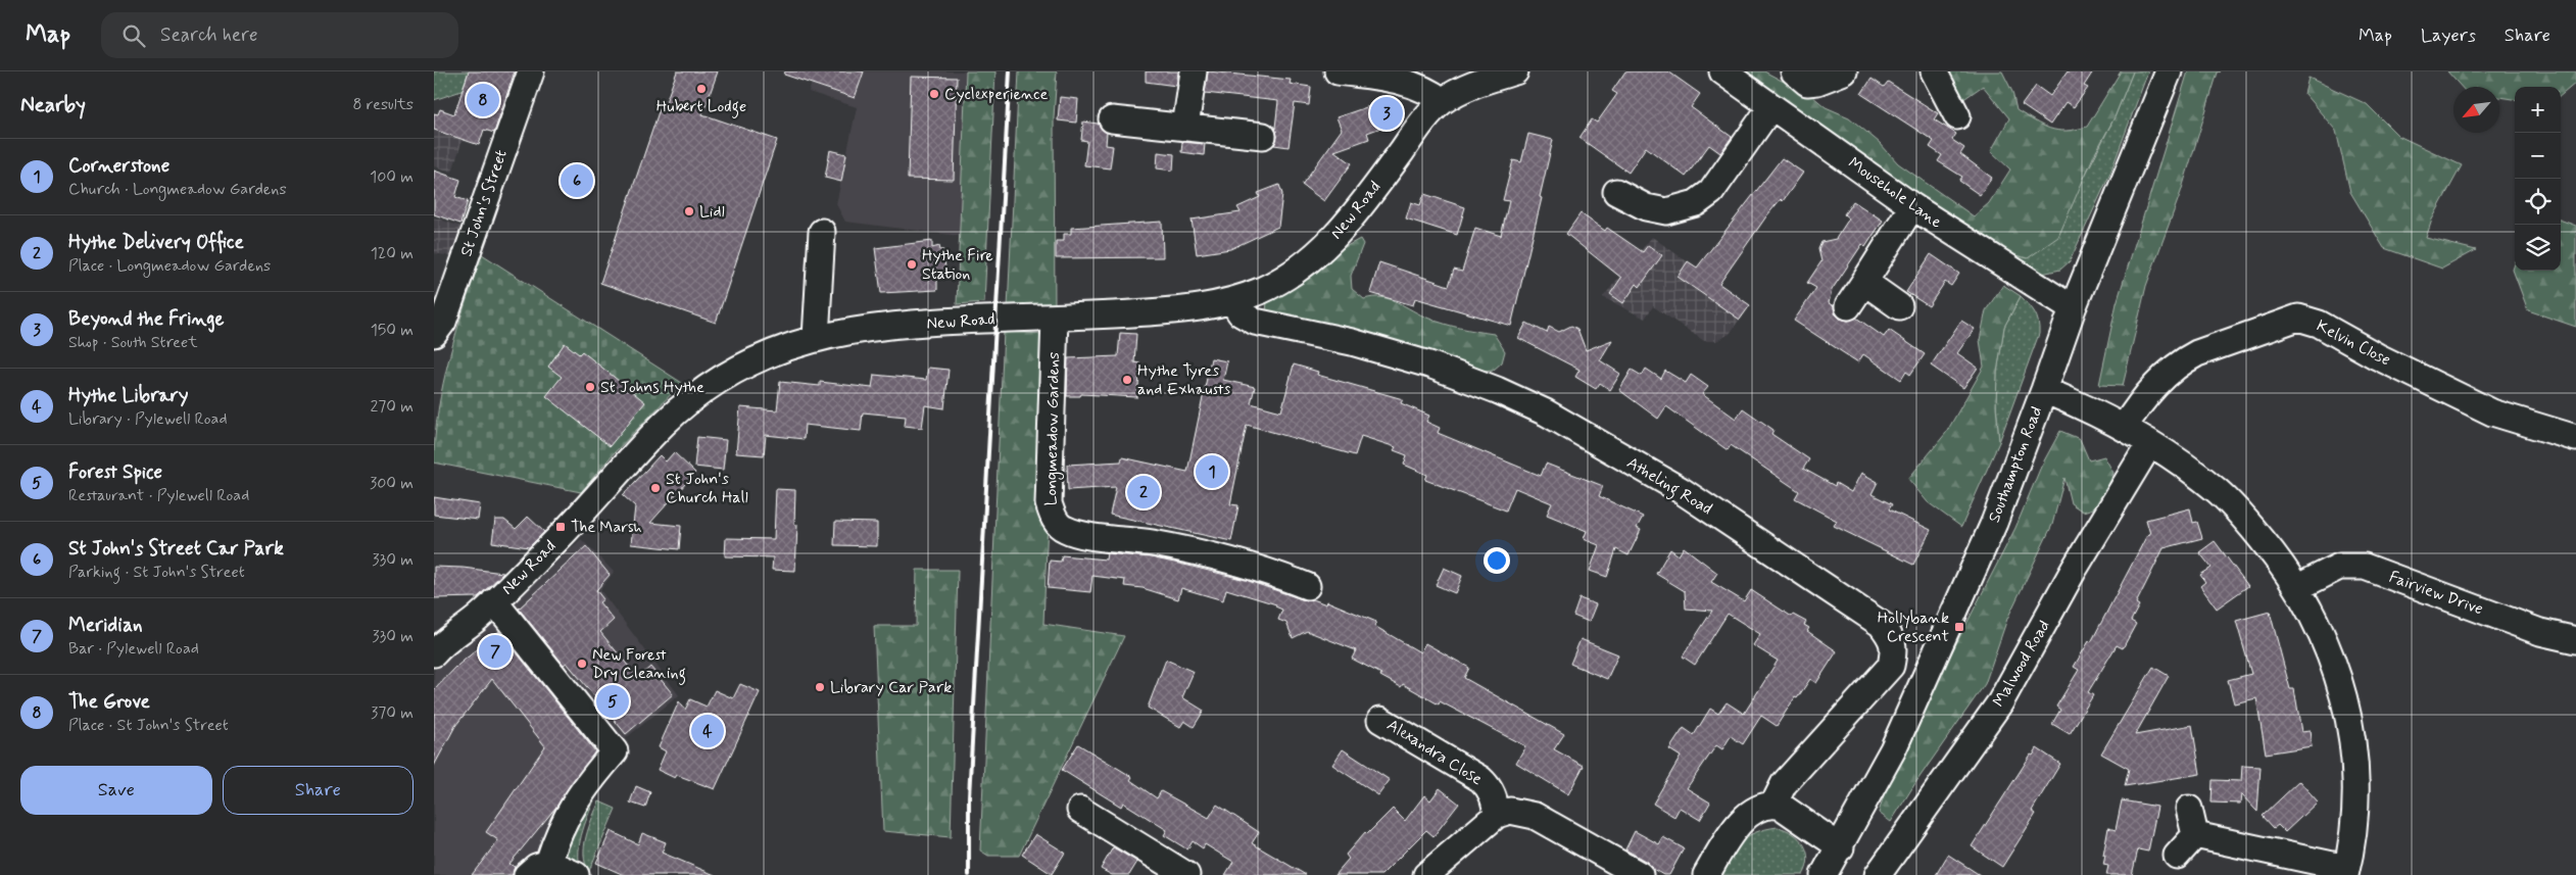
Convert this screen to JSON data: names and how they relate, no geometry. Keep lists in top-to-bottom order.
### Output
{
  "streets": {
    "street": [
      "Mousehole Lane",
      "St John's Street",
      "New Road",
      "Kelvin Close",
      "Longmeadow Gardens",
      "Southampton Road",
      "Atheling Road",
      "Fairview Drive",
      "Malwood Road",
      "Alexandra Close"
    ]
  },
  "crossings": [
    ["Mousehole Lane", "Southampton Road"],
    ["New Road", "Longmeadow Gardens"],
    ["New Road", "Atheling Road"]
  ],
  "places": {
    "other": [
      "Hubert Lodge",
      "Cyclexperience",
      "Lidl",
      "Hythe Fire Station",
      "Hythe Tyres and Exhausts",
      "St Johns Hythe",
      "St John's Church Hall",
      "New Forest Dry Cleaning",
      "Library Car Park"
    ],
    "transit": ["The Marsh", "Hollybank Crescent"]
  },
  "north": "bottom left",
  "page": {
    "header": "Map",
    "search": "Search here",
    "nav": ["Map", "Layers", "Share"],
    "heading": ["Nearby", "8 results"],
    "pins": [
      "8",
      "3",
      "6",
      "1",
      "2",
      "7",
      "5",
      "4"
    ],
    "map_buttons": ["+", "−"],
    "list": [
      {
        "mark": "1",
        "name": "Cornerstone",
        "note": "Church · Longmeadow Gardens",
        "value": "100 m"
      },
      {
        "mark": "2",
        "name": "Hythe Delivery Office",
        "note": "Place · Longmeadow Gardens",
        "value": "120 m"
      },
      {
        "mark": "3",
        "name": "Beyond the Fringe",
        "note": "Shop · South Street",
        "value": "150 m"
      },
      {
        "mark": "4",
        "name": "Hythe Library",
        "note": "Library · Pylewell Road",
        "value": "270 m"
      },
      {
        "mark": "5",
        "name": "Forest Spice",
        "note": "Restaurant · Pylewell Road",
        "value": "300 m"
      },
      {
        "mark": "6",
        "name": "St John's Street Car Park",
        "note": "Parking · St John's Street",
        "value": "330 m"
      },
      {
        "mark": "7",
        "name": "Meridian",
        "note": "Bar · Pylewell Road",
        "value": "330 m"
      },
      {
        "mark": "8",
        "name": "The Grove",
        "note": "Place · St John's Street",
        "value": "370 m"
      }
    ],
    "buttons": ["Save", "Share"]
  }
}
